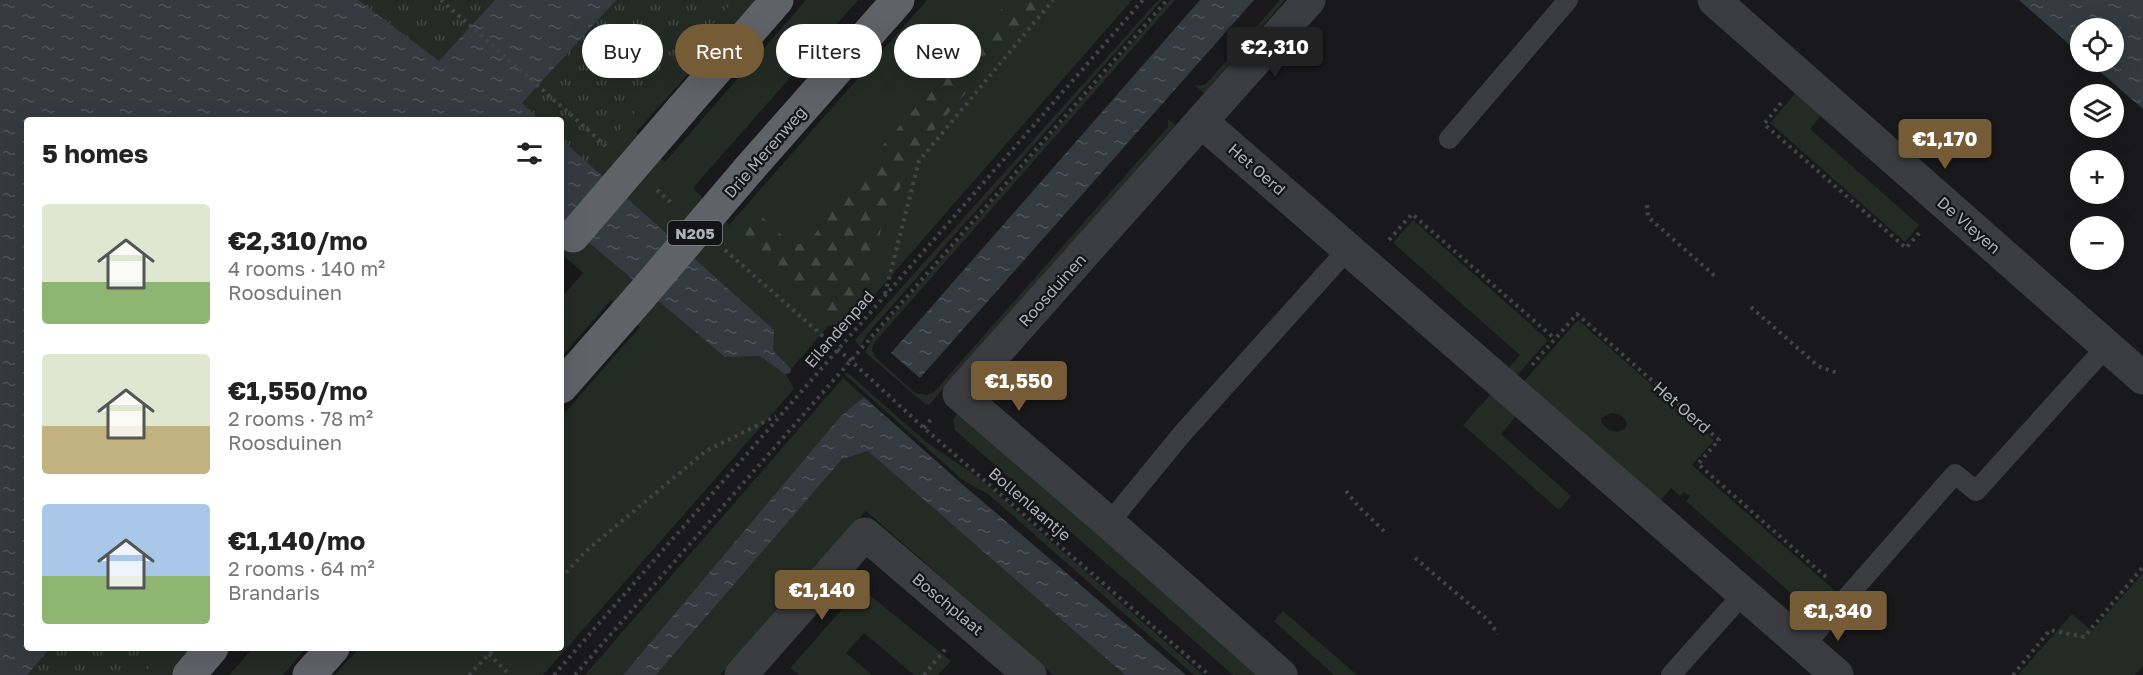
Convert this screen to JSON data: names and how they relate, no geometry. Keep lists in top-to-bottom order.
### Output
{
  "streets": {
    "highway": ["Drie Merenweg", "N205"],
    "street": [
      "Het Oerd",
      "De Vleyen",
      "Roosduinen",
      "Boschplaat"
    ],
    "path": ["Eilandenpad", "Bollenlaantje"]
  },
  "crossings": [
    ["Het Oerd", "Roosduinen"],
    ["Eilandenpad", "Bollenlaantje"]
  ],
  "page": {
    "map_buttons": ["+", "−"],
    "chip": [
      "Buy",
      "Rent",
      "Filters",
      "New"
    ],
    "price": [
      "€2,310",
      "€1,170",
      "€1,550",
      "€1,140",
      "€1,340"
    ],
    "heading": "5 homes",
    "list": [
      {
        "name": "€2,310/mo",
        "note": "4 rooms · 140 m² · Roosduinen"
      },
      {
        "name": "€1,550/mo",
        "note": "2 rooms · 78 m² · Roosduinen"
      },
      {
        "name": "€1,140/mo",
        "note": "2 rooms · 64 m² · Brandaris"
      }
    ]
  }
}
